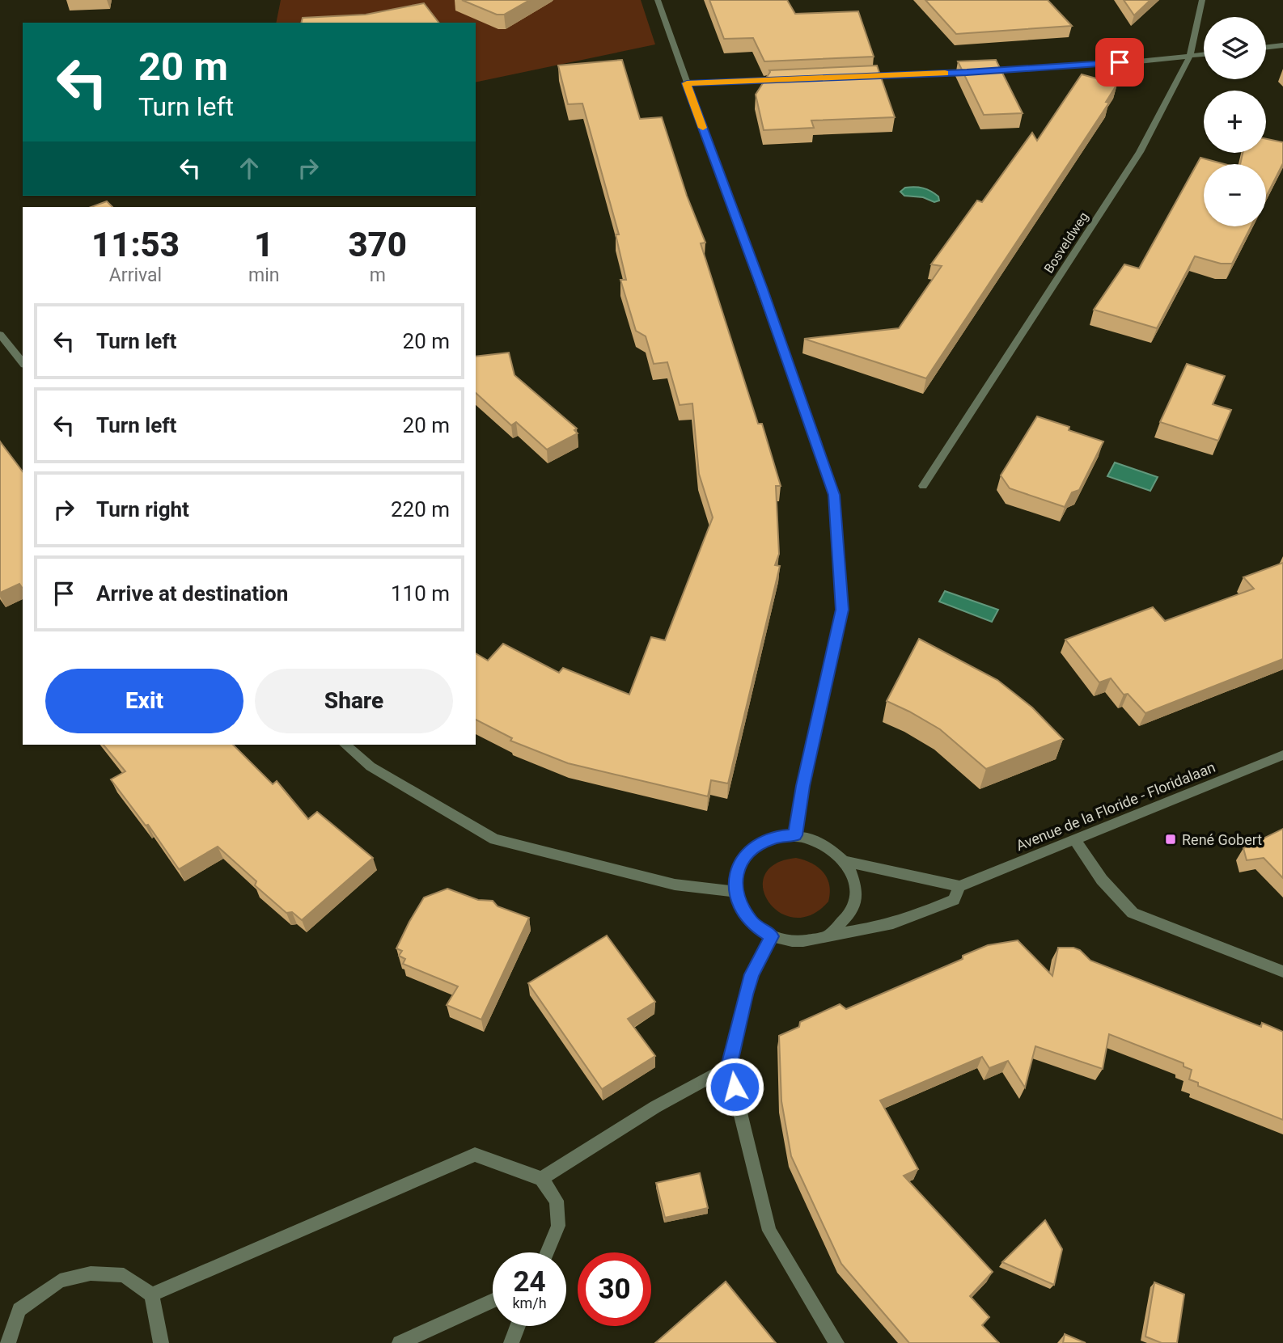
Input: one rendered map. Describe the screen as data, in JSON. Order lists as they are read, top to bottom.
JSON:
{
  "streets": {
    "street": ["Bosveldweg", "Avenue de la Floride - Floridalaan"]
  },
  "places": {
    "transit": ["René Gobert"]
  },
  "page": {
    "map_buttons": ["+", "−"],
    "turn": ["20 m", "Turn left"],
    "eta": [
      "11:53",
      "Arrival",
      "1",
      "min",
      "370",
      "m"
    ],
    "list": [
      {
        "name": "Turn left",
        "value": "20 m"
      },
      {
        "name": "Turn left",
        "value": "20 m"
      },
      {
        "name": "Turn right",
        "value": "220 m"
      },
      {
        "name": "Arrive at destination",
        "value": "110 m"
      }
    ],
    "buttons": ["Exit", "Share"],
    "speed": "24 km/h",
    "limit": "30"
  }
}
